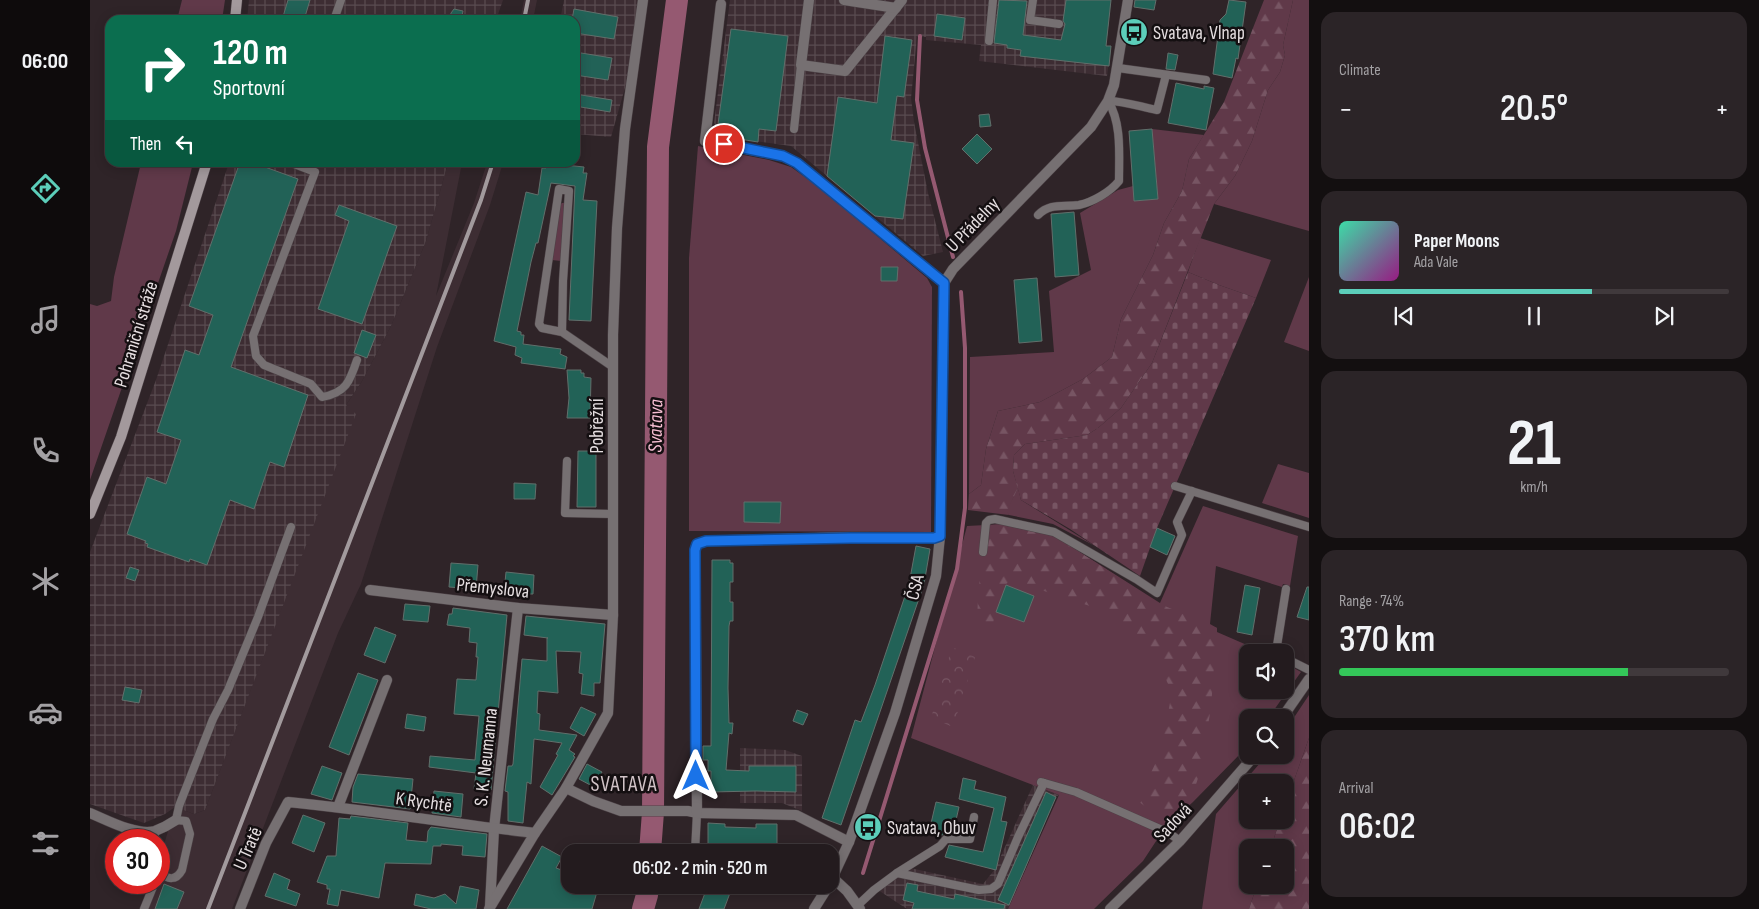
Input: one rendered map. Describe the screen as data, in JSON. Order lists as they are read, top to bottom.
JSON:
{
  "streets": {
    "street": [
      "U Přádelny",
      "Pohraniční stráže",
      "Pobřežní",
      "Přemyslova",
      "ČSA",
      "S. K. Neumanna",
      "K Rychtě",
      "Sadová",
      "U Tratě"
    ]
  },
  "crossings": [
    ["U Přádelny", "ČSA"],
    ["Pobřežní", "Přemyslova"],
    ["Pobřežní", "S. K. Neumanna"],
    ["Pobřežní", "K Rychtě"],
    ["Přemyslova", "S. K. Neumanna"],
    ["S. K. Neumanna", "K Rychtě"],
    ["K Rychtě", "U Tratě"]
  ],
  "districts": ["SVATAVA"],
  "water": ["Svatava"],
  "places": {
    "bus stop": ["Svatava, Vlnap", "Svatava, Obuv"]
  },
  "page": {
    "tabs": "06:00",
    "tile": [
      "Climate",
      ["21", "km/h"],
      ["Range · 74%", "370 km"],
      ["Arrival", "06:02"]
    ],
    "turn": ["120 m", "Sportovní"],
    "heat": ["−", "20.5°", "+"],
    "then": "Then",
    "song": ["Paper Moons", "Ada Vale"],
    "map_buttons": ["+", "−"],
    "limit": "30",
    "trip": "06:02 · 2 min · 520 m"
  }
}
